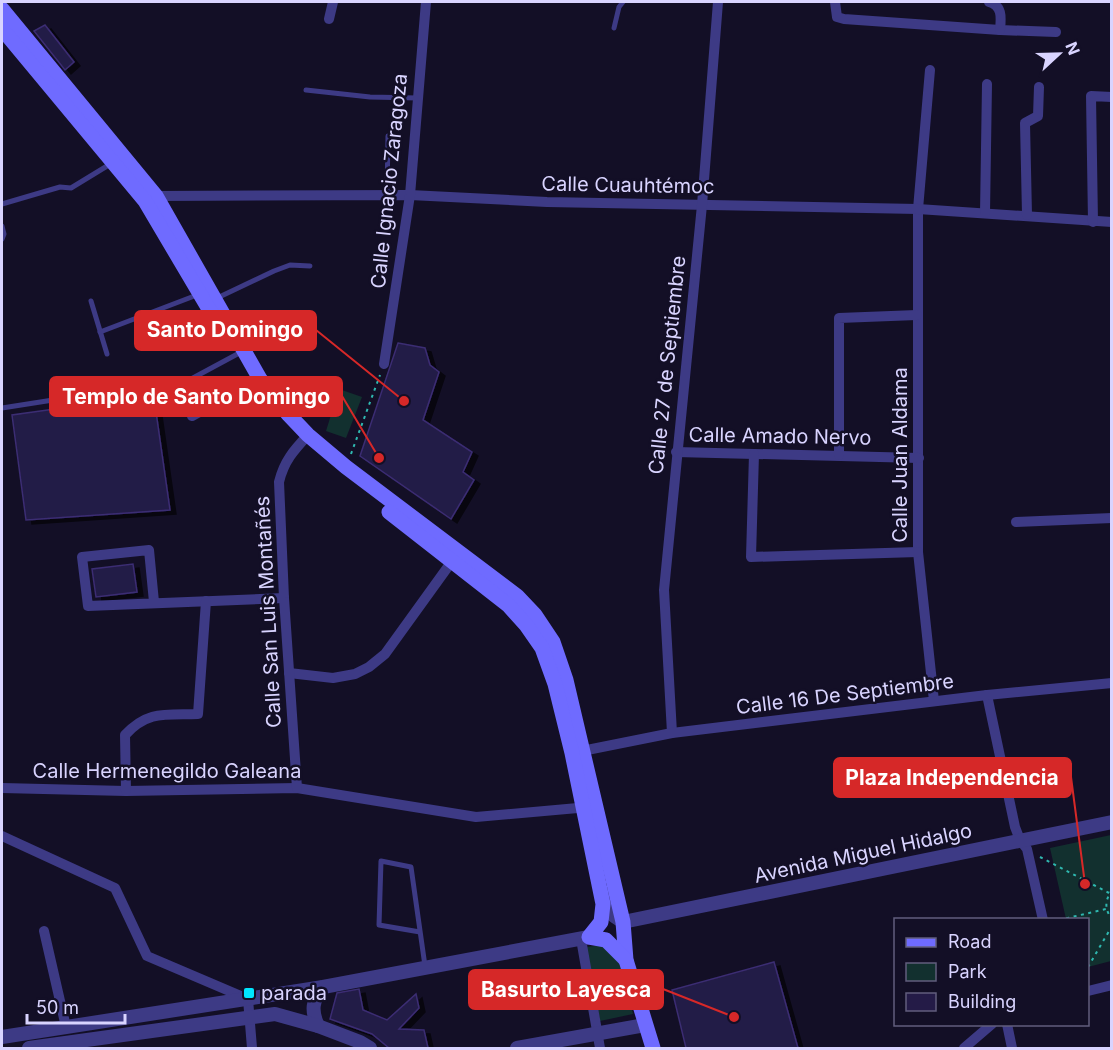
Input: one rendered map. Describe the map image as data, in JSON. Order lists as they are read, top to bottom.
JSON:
{
  "streets": {
    "street": [
      "Calle Ignacio Zaragoza",
      "Calle Cuauhtémoc",
      "Calle 27 de Septiembre",
      "Calle Amado Nervo",
      "Calle Juan Aldama",
      "Calle San Luis Montañés",
      "Calle 16 De Septiembre",
      "Calle Hermenegildo Galeana",
      "Avenida Miguel Hidalgo"
    ]
  },
  "crossings": [
    ["Calle Ignacio Zaragoza", "Calle Cuauhtémoc"],
    ["Calle Cuauhtémoc", "Calle 27 de Septiembre"],
    ["Calle Cuauhtémoc", "Calle Juan Aldama"],
    ["Calle 27 de Septiembre", "Calle Amado Nervo"],
    ["Calle 27 de Septiembre", "Calle 16 De Septiembre"],
    ["Calle Amado Nervo", "Calle Juan Aldama"],
    ["Calle Juan Aldama", "Calle 16 De Septiembre"],
    ["Calle San Luis Montañés", "Calle Hermenegildo Galeana"]
  ],
  "places": {
    "other": [
      "Santo Domingo",
      "Templo de Santo Domingo",
      "Plaza Independencia",
      "Basurto Layesca"
    ],
    "transit": ["parada"]
  },
  "legend": ["Road", "Park", "Building"],
  "scale_bar": "50 m",
  "north": "right"
}
